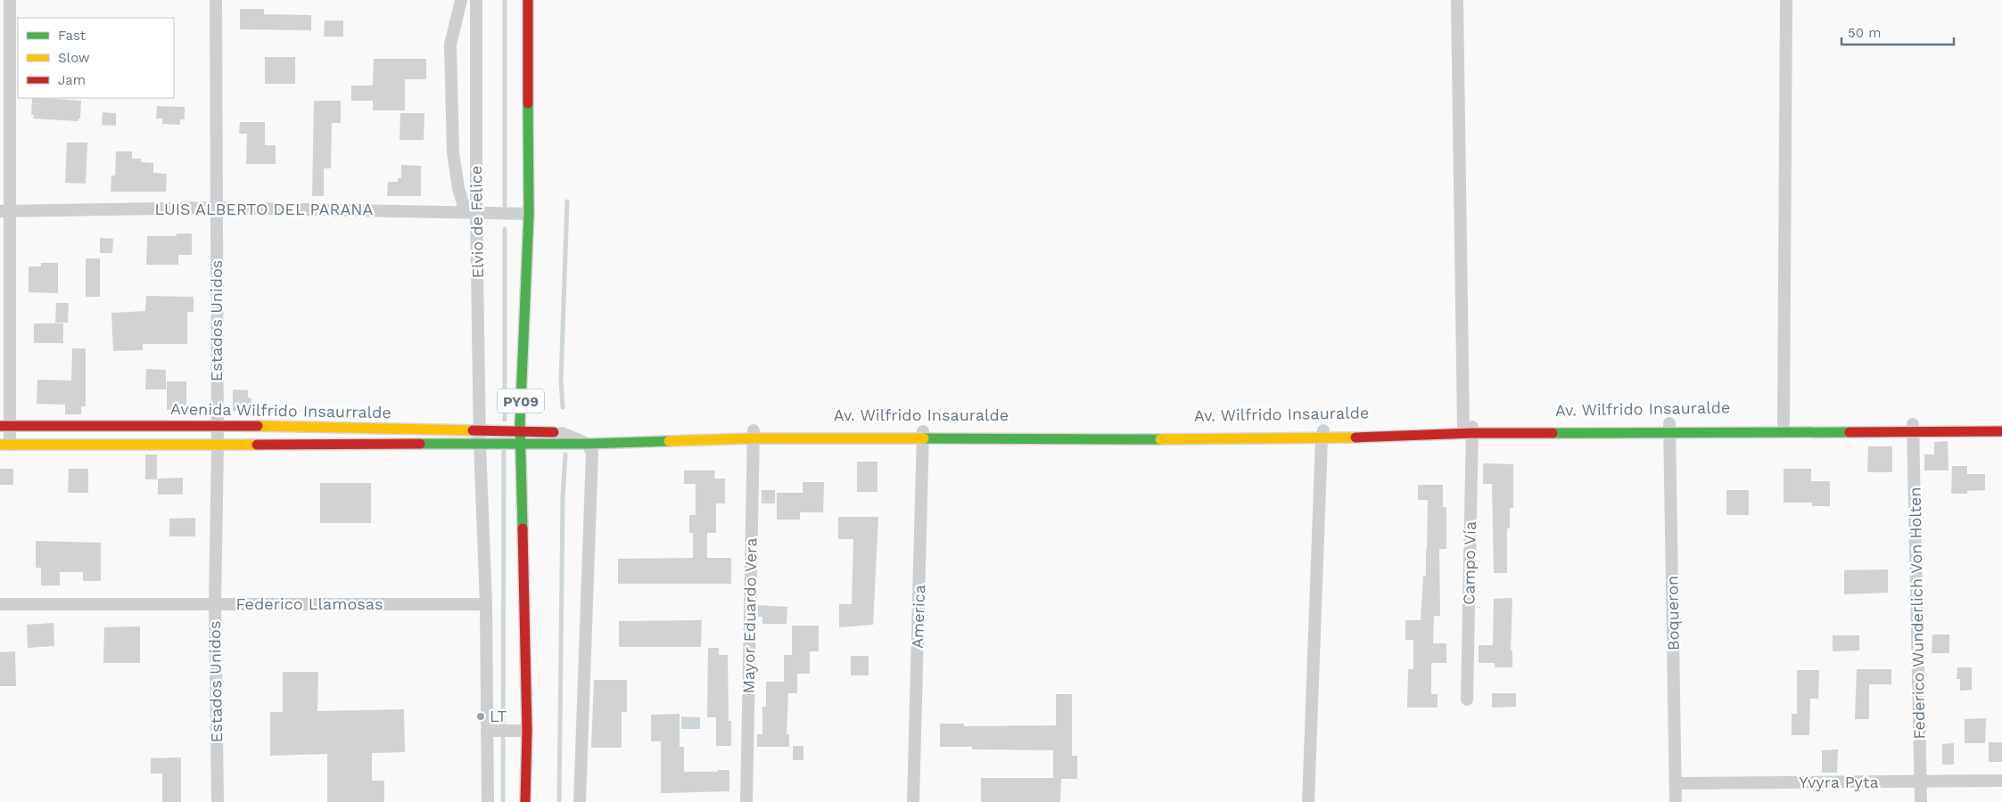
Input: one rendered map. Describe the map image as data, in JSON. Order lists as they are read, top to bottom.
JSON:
{
  "streets": {
    "main road": ["PY09", "Av. Wilfrido Insauralde", "Avenida Wilfrido Insaurralde"],
    "street": [
      "LUIS ALBERTO DEL PARANA",
      "Elvio de Felice",
      "Estados Unidos",
      "Campo Vía",
      "Federico Llamosas",
      "Boqueron",
      "Federico Wunderlich Von Holten",
      "Mayor Eduardo Vera",
      "America",
      "Yvyra Pyta"
    ]
  },
  "crossings": [
    ["LUIS ALBERTO DEL PARANA", "Elvio de Felice"],
    ["LUIS ALBERTO DEL PARANA", "Estados Unidos"],
    ["LUIS ALBERTO DEL PARANA", "PY09"],
    ["Elvio de Felice", "Avenida Wilfrido Insaurralde"],
    ["Elvio de Felice", "Federico Llamosas"],
    ["Estados Unidos", "Avenida Wilfrido Insaurralde"],
    ["Estados Unidos", "Federico Llamosas"],
    ["PY09", "Avenida Wilfrido Insaurralde"],
    ["Av. Wilfrido Insauralde", "Campo Vía"],
    ["Av. Wilfrido Insauralde", "Boqueron"],
    ["Av. Wilfrido Insauralde", "Federico Wunderlich Von Holten"],
    ["Av. Wilfrido Insauralde", "Mayor Eduardo Vera"],
    ["Av. Wilfrido Insauralde", "America"],
    ["Boqueron", "Yvyra Pyta"],
    ["Federico Wunderlich Von Holten", "Yvyra Pyta"]
  ],
  "places": ["LT"],
  "legend": ["Fast", "Slow", "Jam"],
  "scale_bar": "50 m"
}
